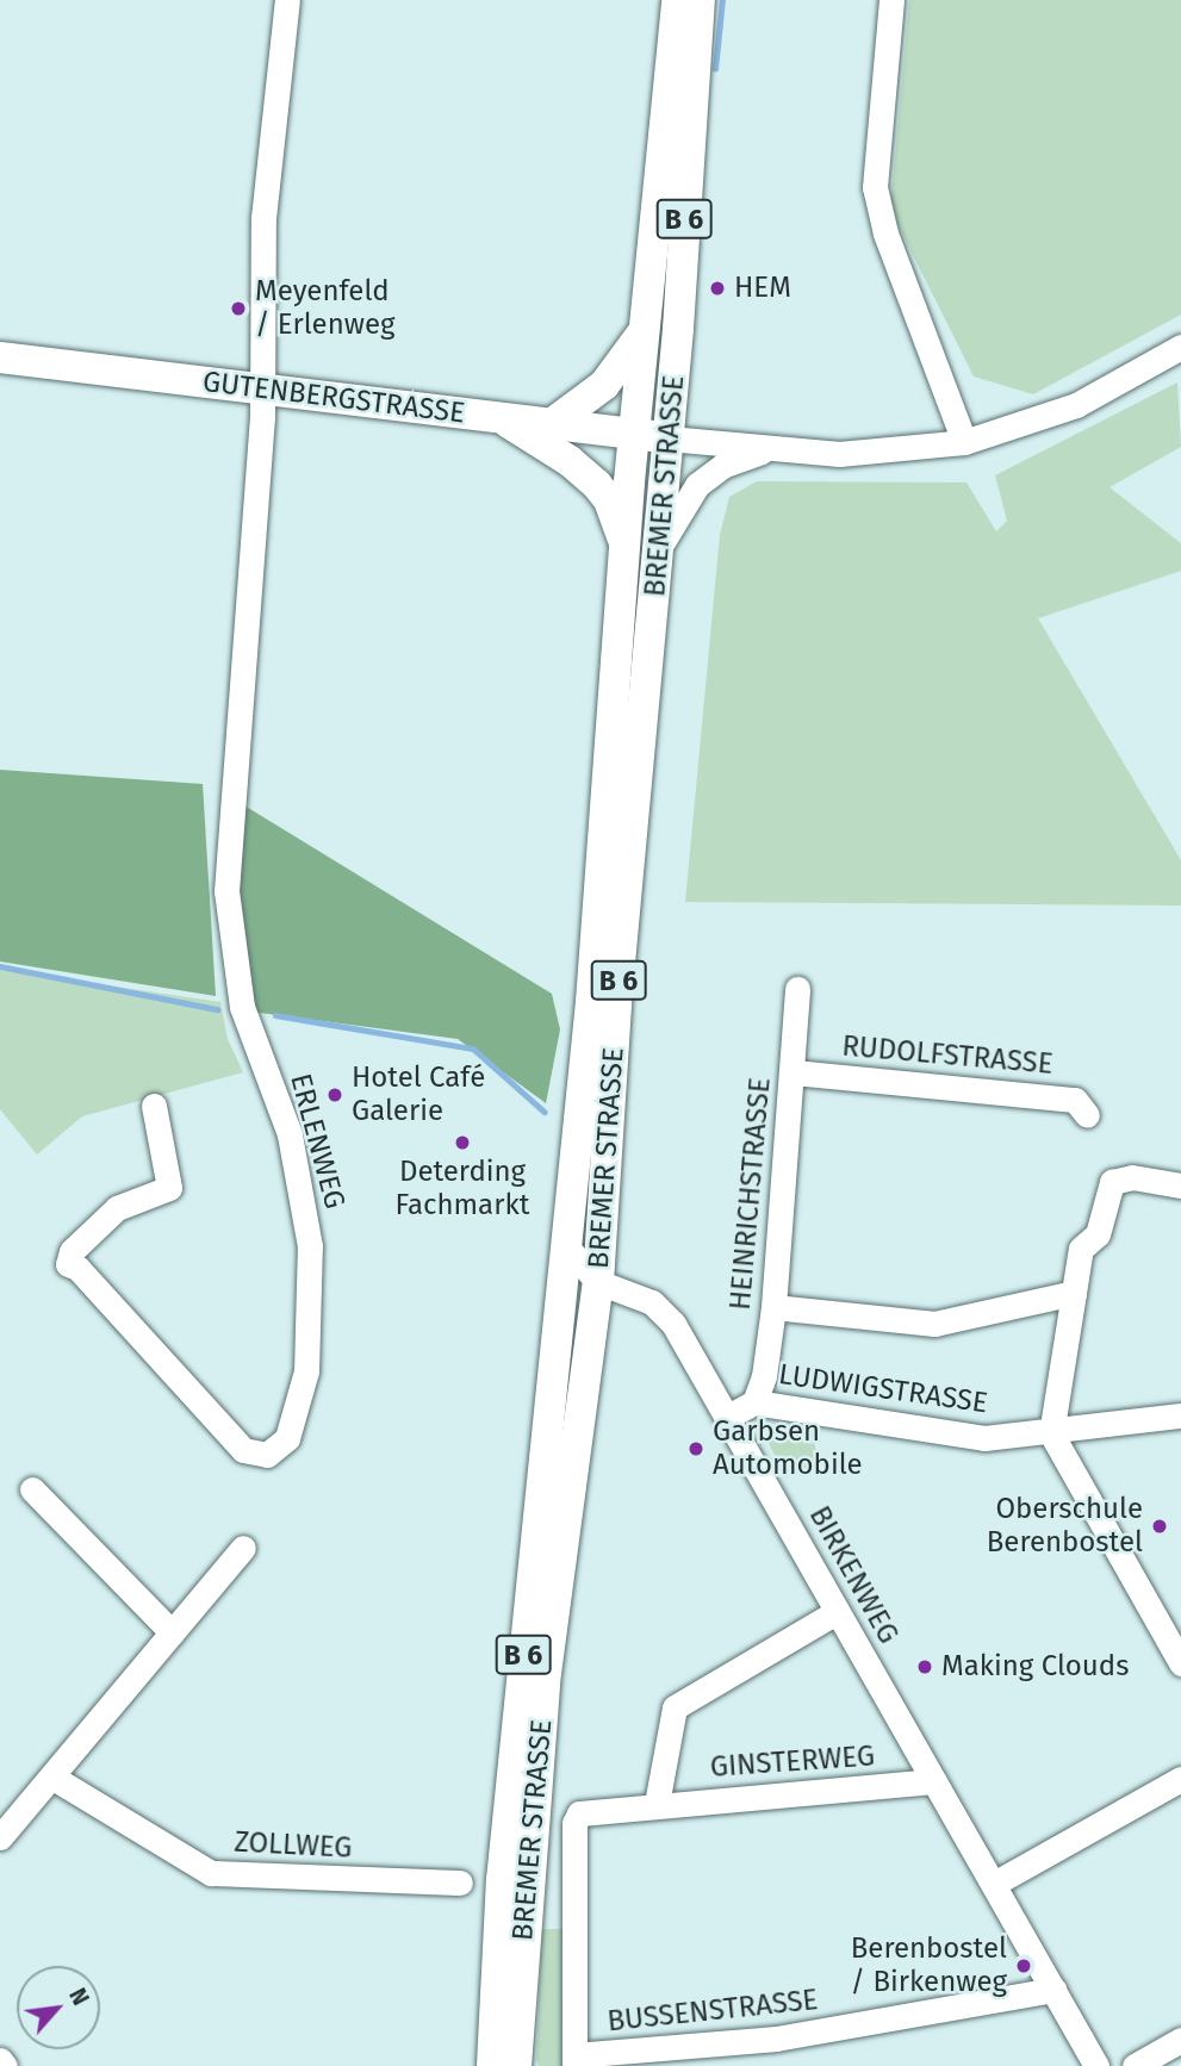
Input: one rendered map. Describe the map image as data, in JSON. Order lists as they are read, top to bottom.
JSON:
{
  "streets": {
    "main road": ["B 6", "GUTENBERGSTRASSE", "BREMER STRASSE"],
    "street": [
      "RUDOLFSTRASSE",
      "ERLENWEG",
      "HEINRICHSTRASSE",
      "LUDWIGSTRASSE",
      "BIRKENWEG",
      "GINSTERWEG",
      "ZOLLWEG",
      "BUSSENSTRASSE"
    ]
  },
  "crossings": [
    ["GUTENBERGSTRASSE", "BREMER STRASSE"],
    ["GUTENBERGSTRASSE", "ERLENWEG"],
    ["BREMER STRASSE", "BIRKENWEG"],
    ["RUDOLFSTRASSE", "HEINRICHSTRASSE"],
    ["HEINRICHSTRASSE", "LUDWIGSTRASSE"],
    ["LUDWIGSTRASSE", "BIRKENWEG"],
    ["BIRKENWEG", "GINSTERWEG"],
    ["BIRKENWEG", "BUSSENSTRASSE"],
    ["GINSTERWEG", "BUSSENSTRASSE"]
  ],
  "places": [
    "HEM",
    "Meyenfeld / Erlenweg",
    "Hotel Café Galerie",
    "Deterding Fachmarkt",
    "Garbsen Automobile",
    "Oberschule Berenbostel",
    "Making Clouds",
    "Berenbostel / Birkenweg"
  ],
  "north": "top right"
}
